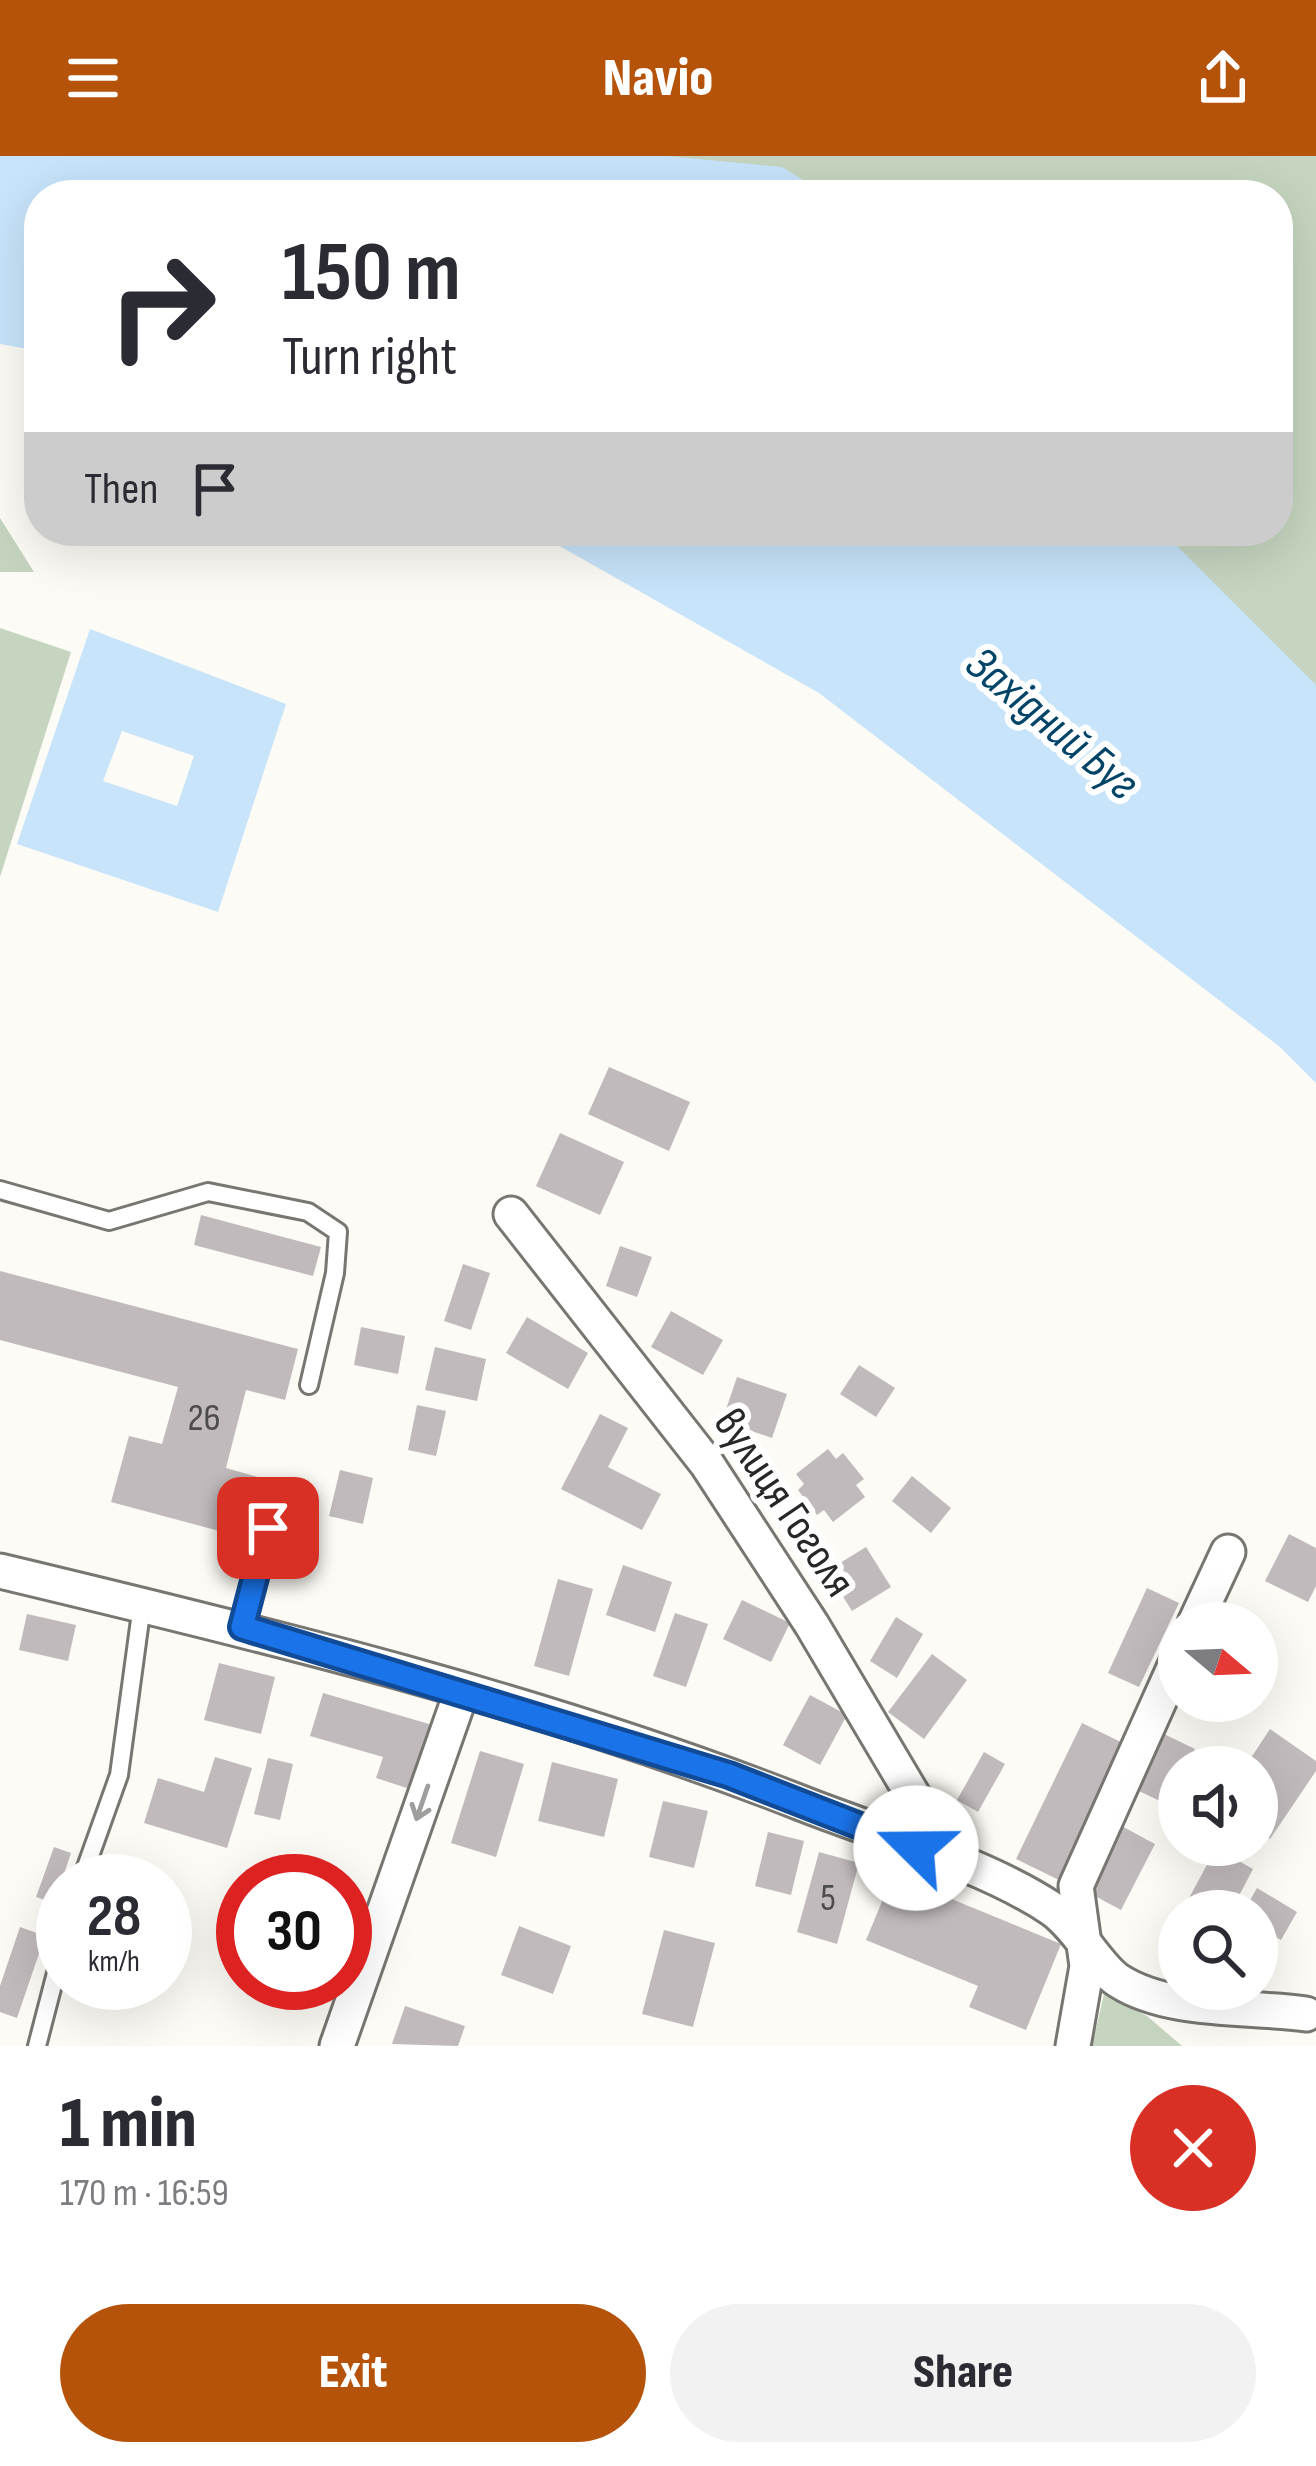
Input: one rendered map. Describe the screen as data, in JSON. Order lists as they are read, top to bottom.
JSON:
{
  "streets": {
    "street": ["вулиця Гоголя"]
  },
  "water": ["Західний Буг"],
  "house_numbers": ["26", "5"],
  "north": "right",
  "page": {
    "header": "Navio",
    "turn": ["150 m", "Turn right"],
    "then": "Then",
    "speed": "28 km/h",
    "limit": "30",
    "heading": ["1 min", "170 m · 16:59"],
    "buttons": ["Exit", "Share"]
  }
}
